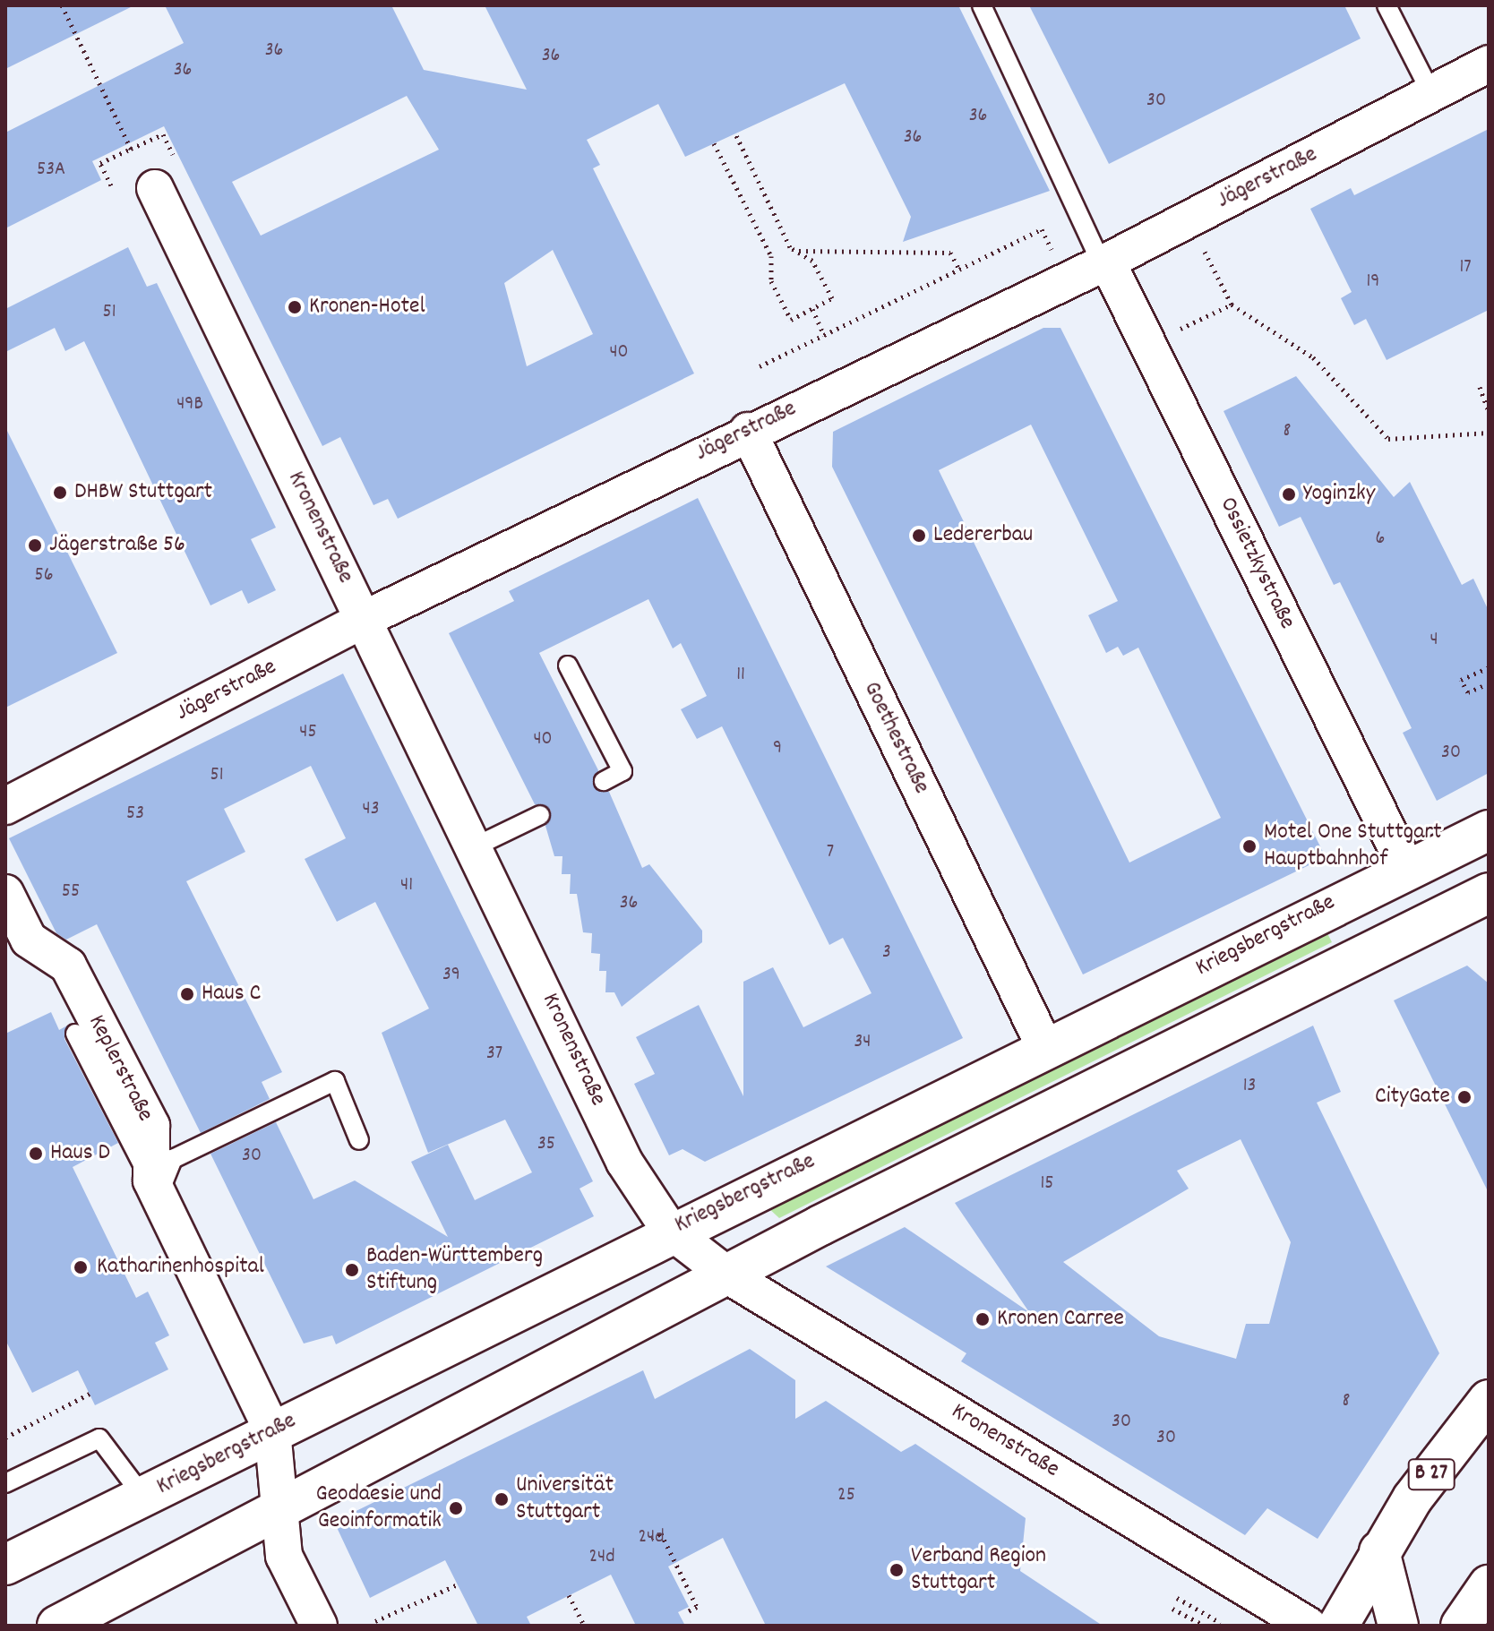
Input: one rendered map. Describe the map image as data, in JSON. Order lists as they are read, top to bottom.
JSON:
{
  "streets": {
    "main road": ["Kriegsbergstraße", "B 27"],
    "street": [
      "Jägerstraße",
      "Kronenstraße",
      "Ossietzkystraße",
      "Goethestraße",
      "Keplerstraße"
    ]
  },
  "crossings": [
    ["Jägerstraße", "Kronenstraße"],
    ["Jägerstraße", "Ossietzkystraße"],
    ["Jägerstraße", "Goethestraße"],
    ["Kronenstraße", "Kriegsbergstraße"],
    ["Ossietzkystraße", "Kriegsbergstraße"],
    ["Goethestraße", "Kriegsbergstraße"],
    ["Kriegsbergstraße", "Keplerstraße"]
  ],
  "places": [
    "Kronen-Hotel",
    "DHBW Stuttgart",
    "Yoginzky",
    "Ledererbau",
    "Jägerstraße 56",
    "Motel One Stuttgart Hauptbahnhof",
    "Haus C",
    "CityGate",
    "Haus D",
    "Katharinenhospital",
    "Baden-Württemberg Stiftung",
    "Kronen Carree",
    "Universität Stuttgart",
    "Geodaesie und Geoinformatik",
    "Verband Region Stuttgart"
  ],
  "house_numbers": [
    "36",
    "36",
    "36",
    "30",
    "36",
    "36",
    "53A",
    "17",
    "19",
    "51",
    "40",
    "49B",
    "8",
    "6",
    "56",
    "4",
    "11",
    "45",
    "40",
    "9",
    "30",
    "51",
    "43",
    "53",
    "7",
    "41",
    "55",
    "36",
    "3",
    "39",
    "34",
    "37",
    "13",
    "35",
    "30",
    "15",
    "8",
    "30",
    "30",
    "25",
    "24d",
    "24d"
  ]
}
